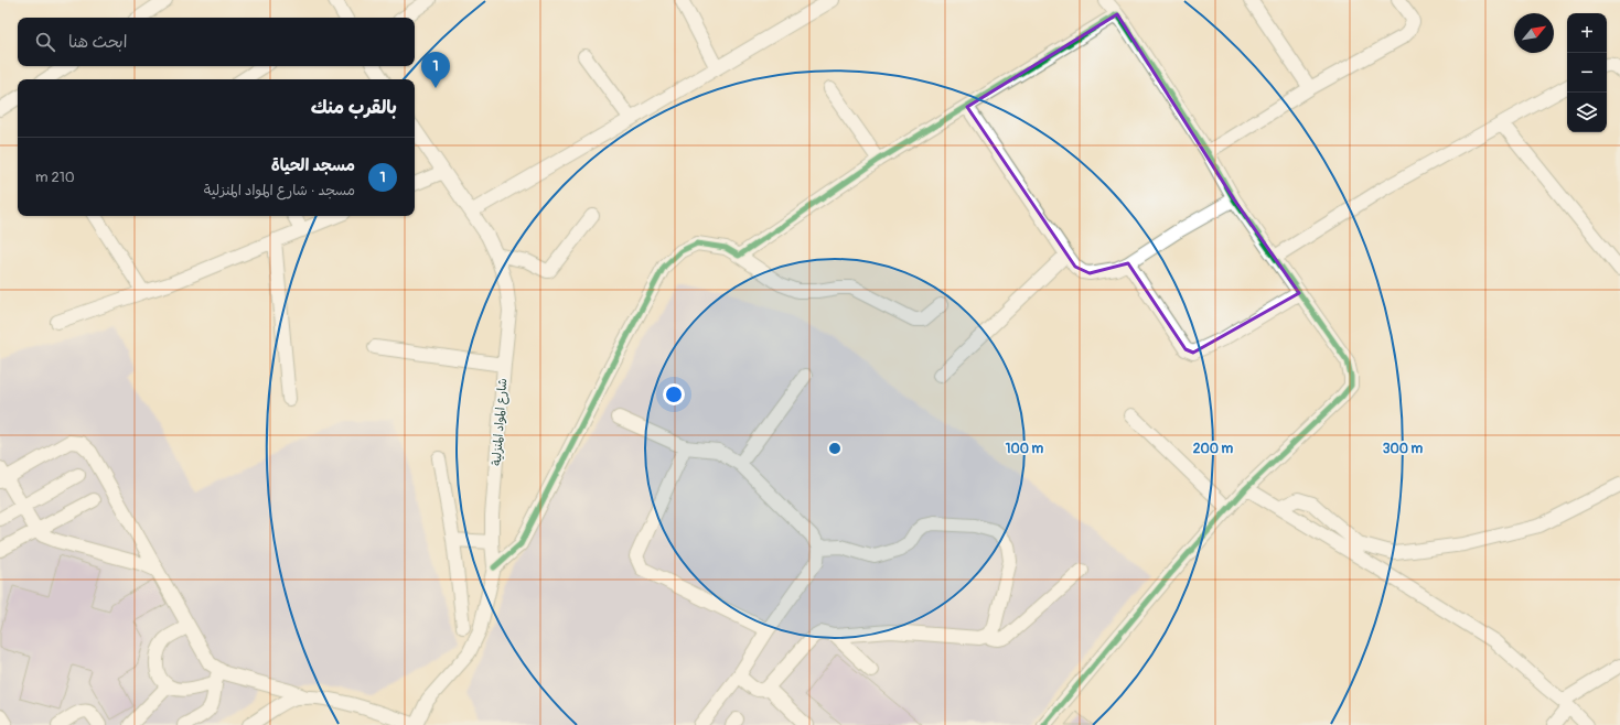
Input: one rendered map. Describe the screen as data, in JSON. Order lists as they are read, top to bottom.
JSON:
{
  "streets": {
    "street": ["شارع المواد المنزلية"]
  },
  "north": "top right",
  "page": {
    "map_buttons": ["+", "−"],
    "search": "ابحث هنا",
    "pins": "1",
    "heading": "بالقرب منك",
    "list": [
      {
        "mark": "1",
        "name": "مسجد الحياة",
        "note": "مسجد · شارع المواد المنزلية",
        "value": "210 m"
      }
    ]
  },
  "rings": ["100 m", "200 m", "300 m"]
}
